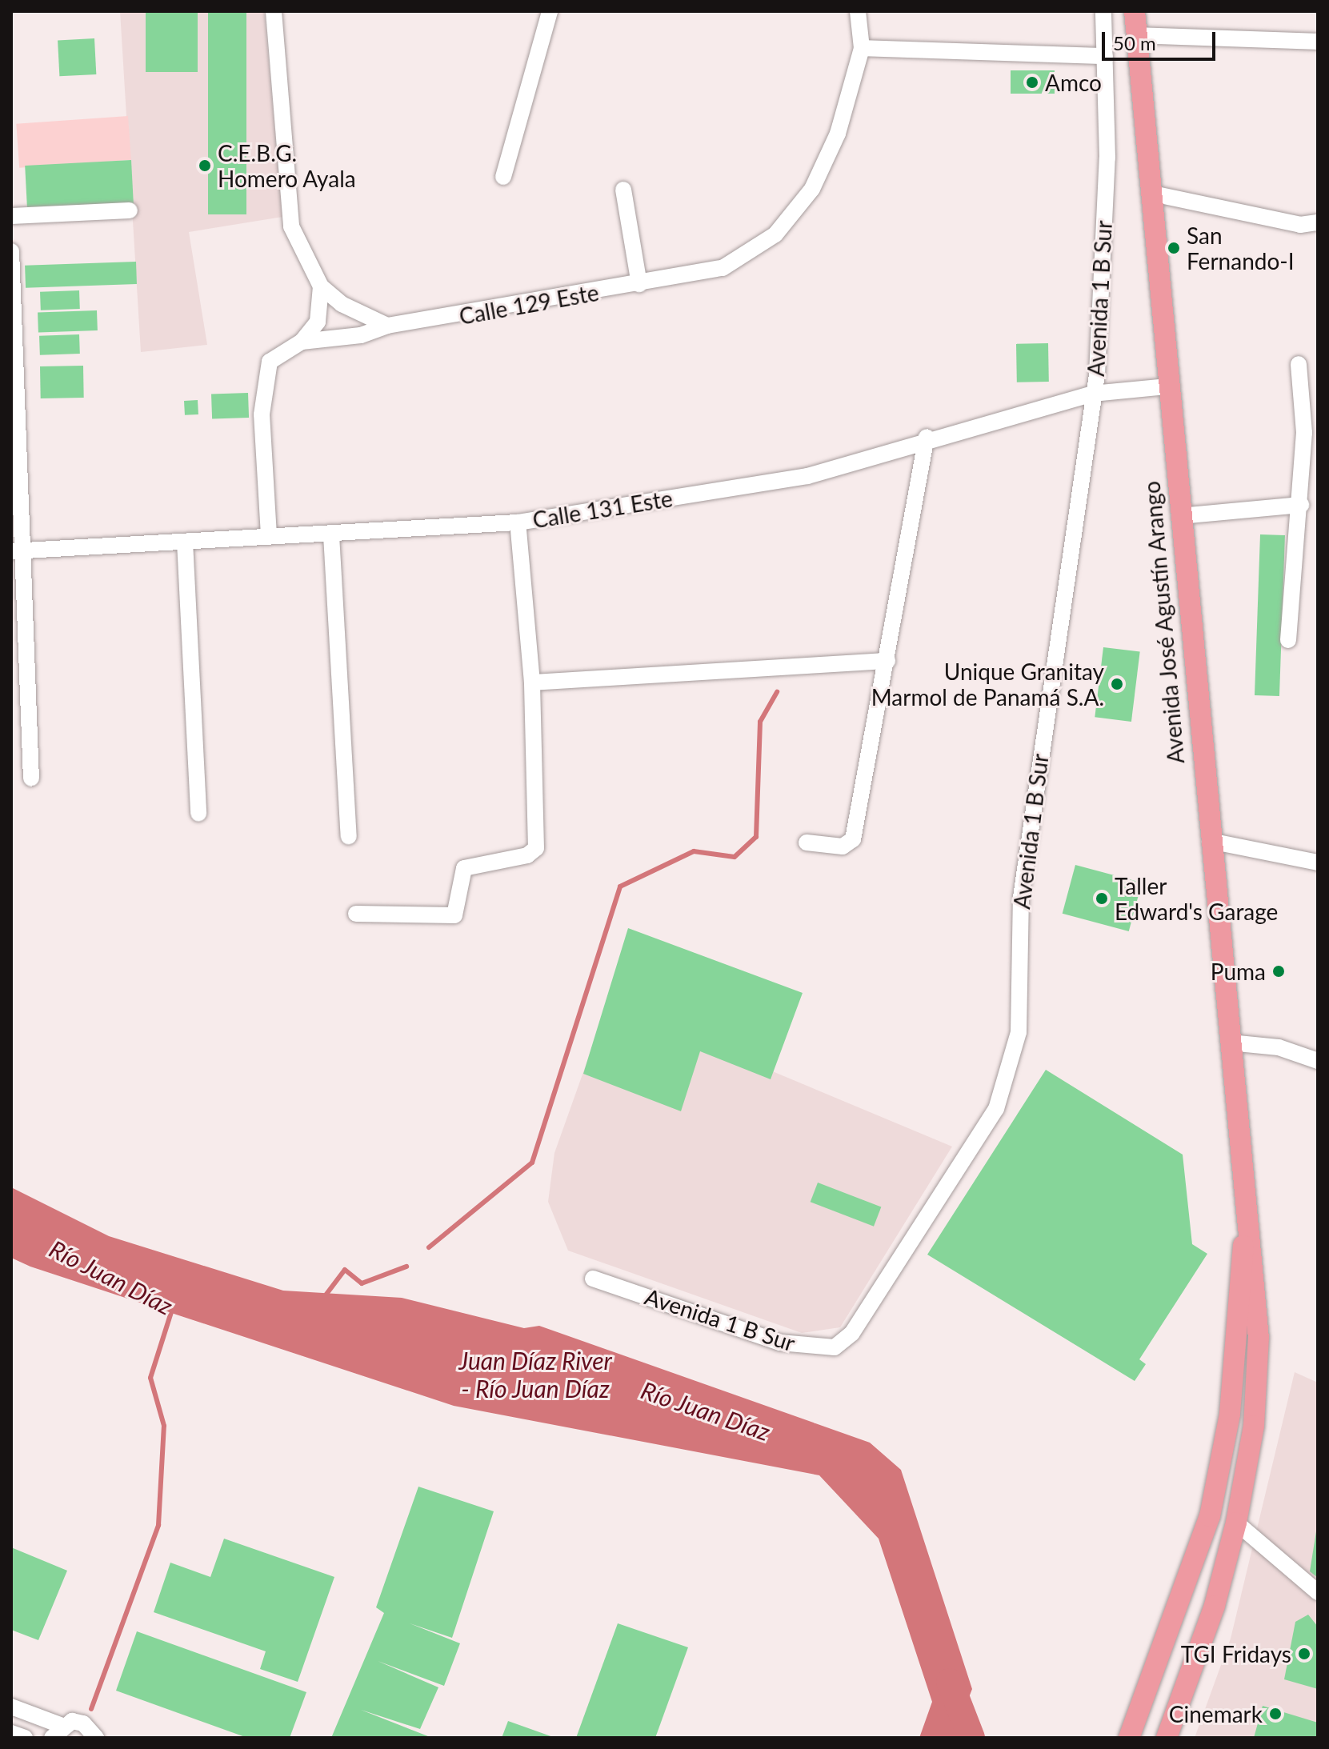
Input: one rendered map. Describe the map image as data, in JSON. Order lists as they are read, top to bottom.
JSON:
{
  "streets": {
    "main road": ["Avenida José Agustín Arango"],
    "street": ["Avenida 1 B Sur", "Calle 129 Este", "Calle 131 Este"]
  },
  "crossings": [
    ["Avenida 1 B Sur", "Calle 131 Este"],
    ["Calle 131 Este", "Avenida José Agustín Arango"]
  ],
  "water": ["Río Juan Díaz", "Juan Díaz River - Río Juan Díaz"],
  "places": [
    "Amco",
    "C.E.B.G. Homero Ayala",
    "San Fernando-I",
    "Unique Granitay Marmol de Panamá S.A.",
    "Taller Edward's Garage",
    "Puma",
    "TGI Fridays",
    "Cinemark"
  ],
  "scale_bar": "50 m"
}
